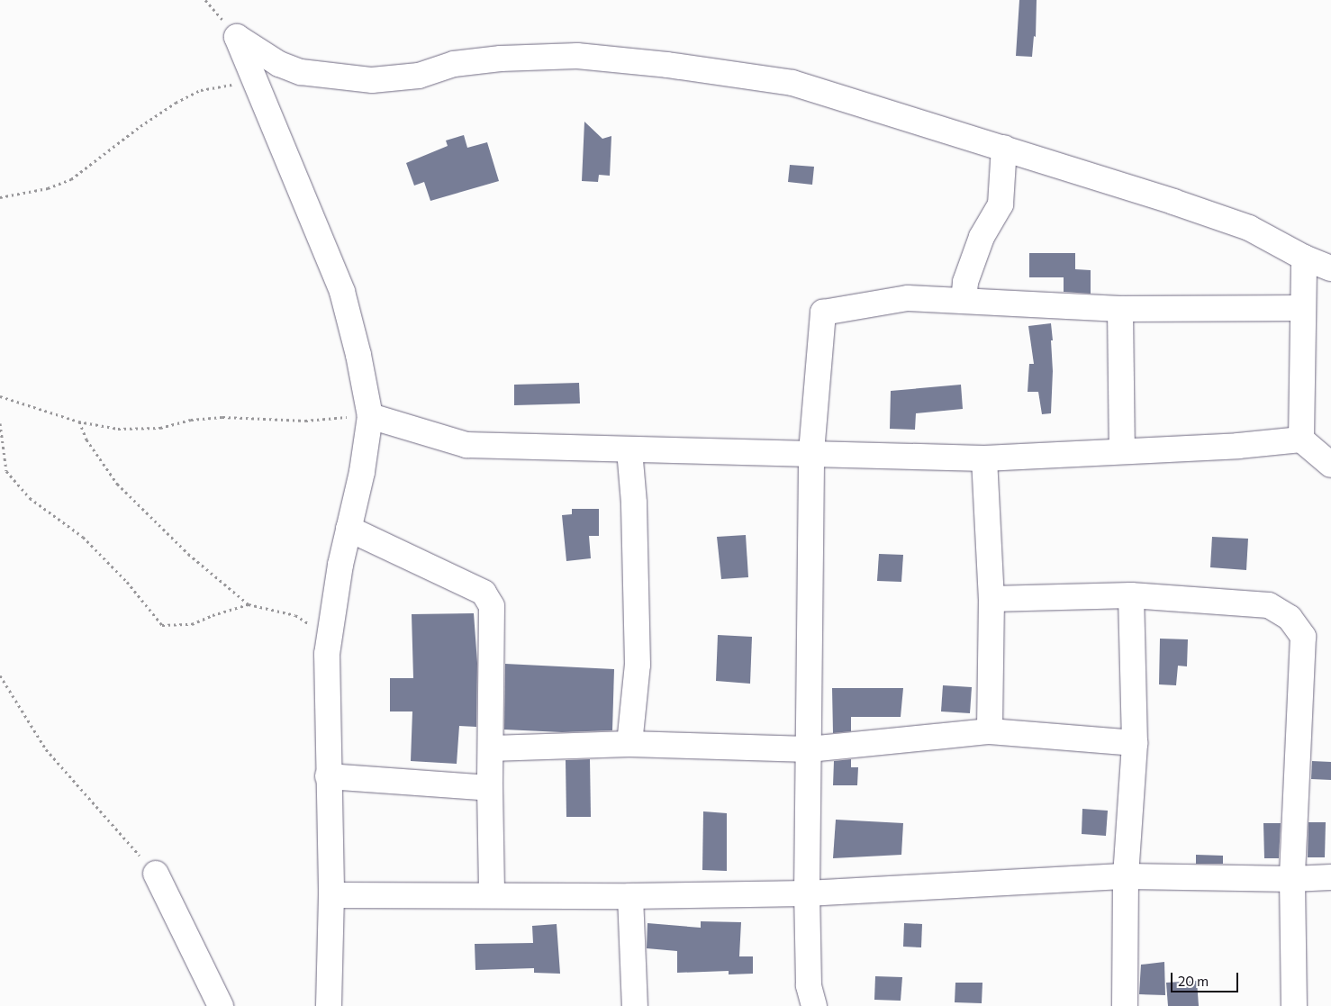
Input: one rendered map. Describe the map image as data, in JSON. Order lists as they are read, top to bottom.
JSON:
{
  "scale_bar": "20 m"
}
